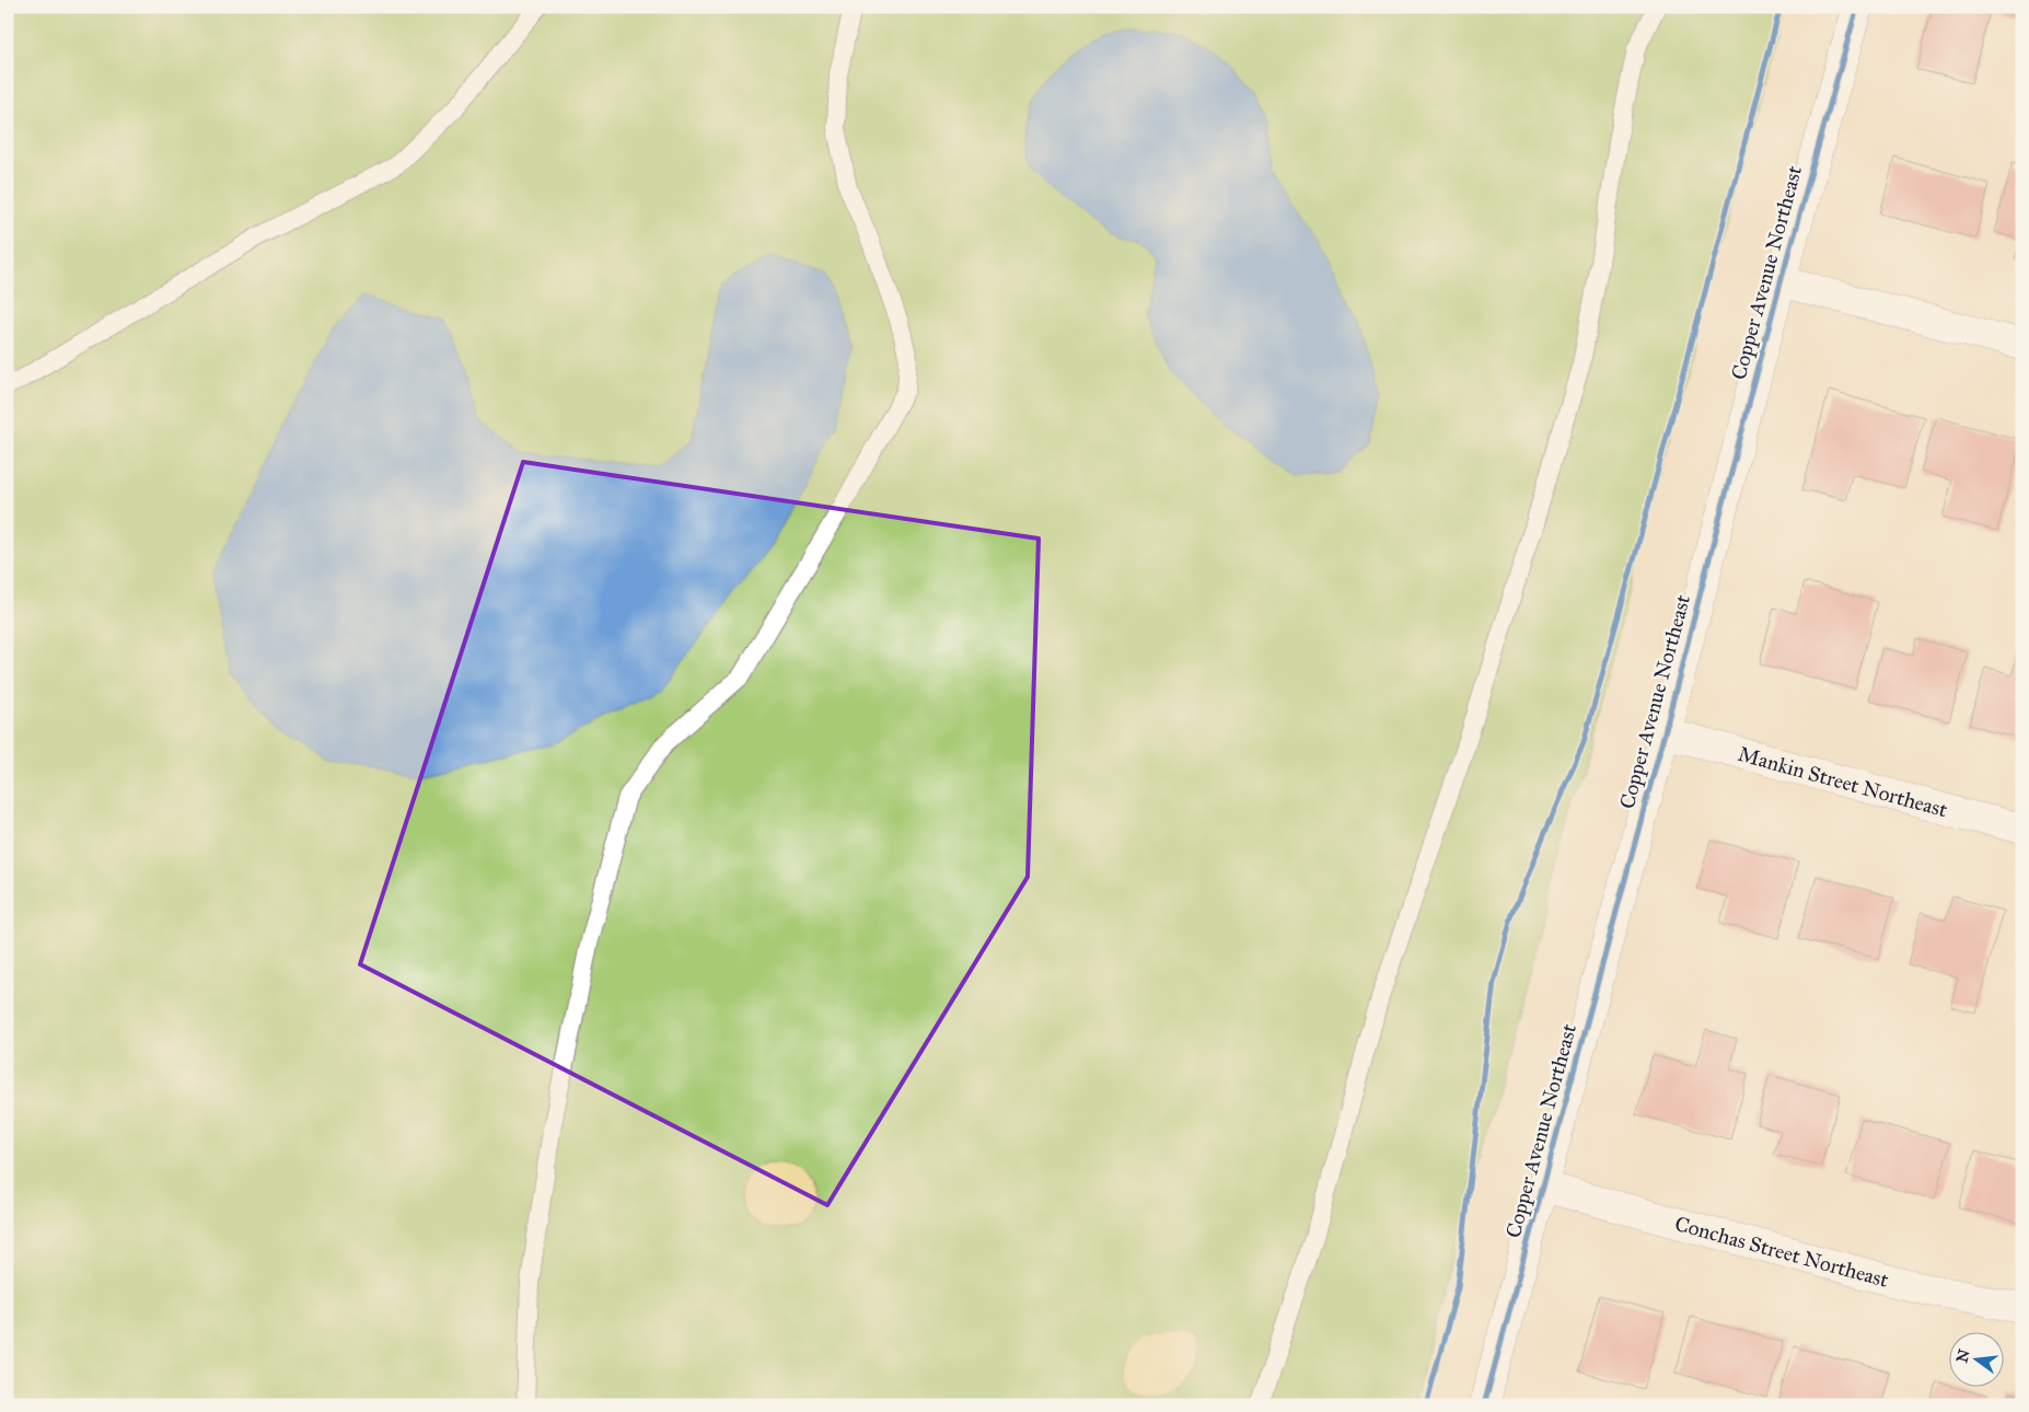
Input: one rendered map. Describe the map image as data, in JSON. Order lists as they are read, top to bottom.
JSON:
{
  "streets": {
    "street": ["Copper Avenue Northeast", "Mankin Street Northeast", "Conchas Street Northeast"]
  },
  "crossings": [
    ["Copper Avenue Northeast", "Mankin Street Northeast"],
    ["Copper Avenue Northeast", "Conchas Street Northeast"]
  ],
  "north": "left"
}
